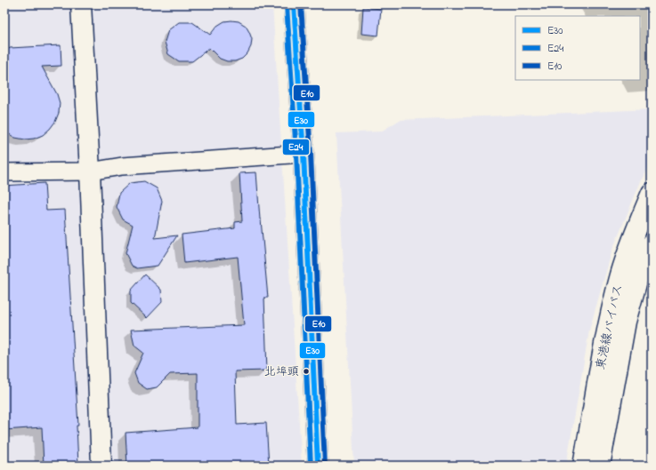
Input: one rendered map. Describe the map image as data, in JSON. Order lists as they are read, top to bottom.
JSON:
{
  "streets": {
    "main road": ["東港線バイパス"]
  },
  "places": ["北埠頭"],
  "lines": ["transit line E30", "transit line E10", "transit line E24"],
  "legend": ["E30", "E24", "E10"]
}
